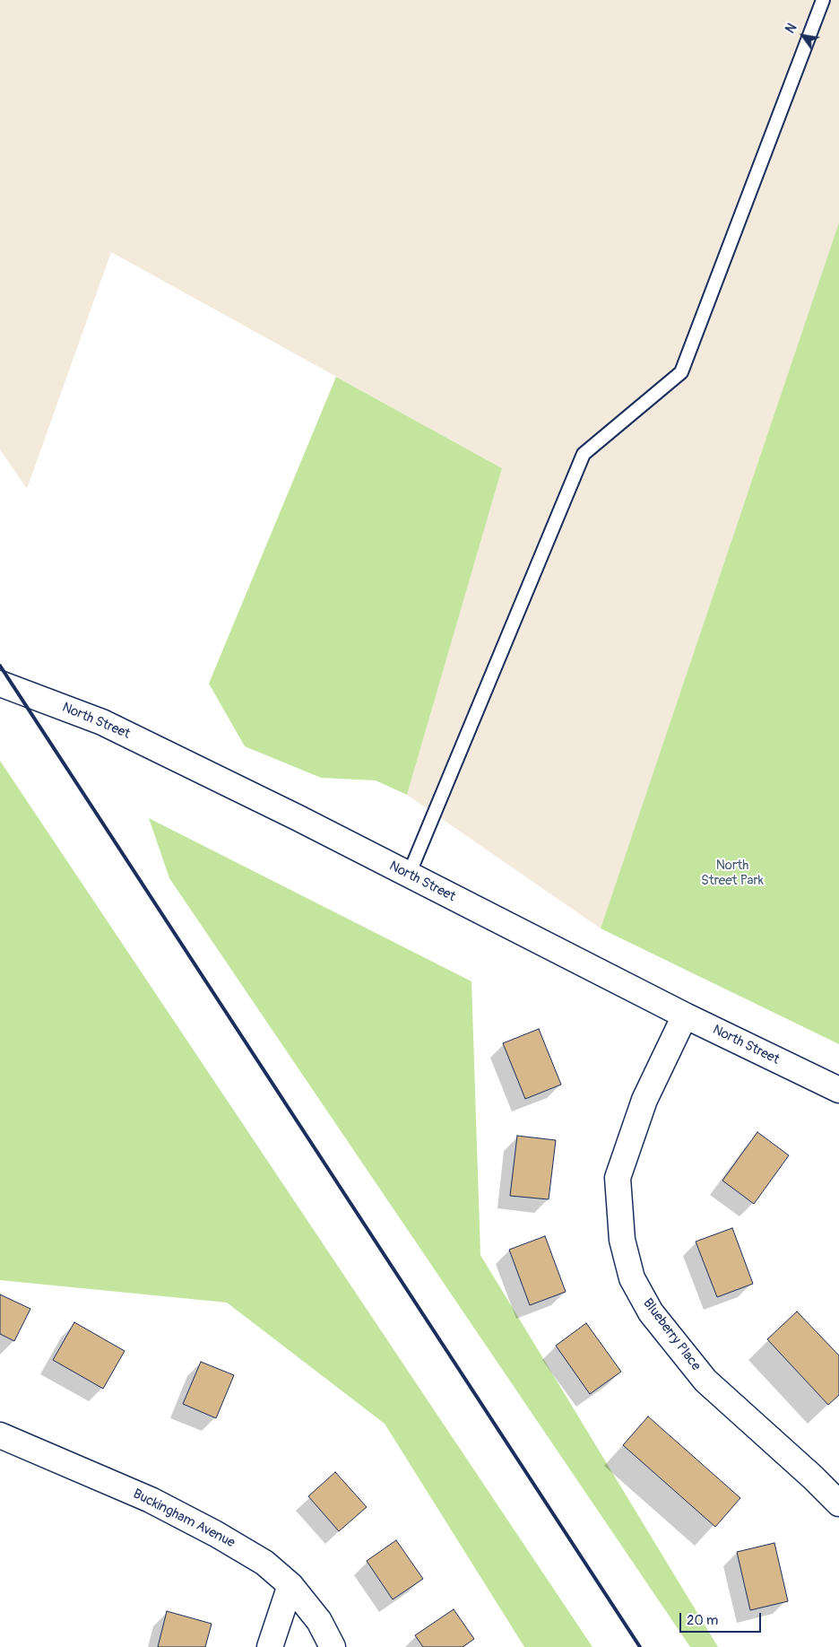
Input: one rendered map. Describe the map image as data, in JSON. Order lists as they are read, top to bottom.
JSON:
{
  "streets": {
    "street": ["North Street", "Blueberry Place", "Buckingham Avenue"]
  },
  "crossings": [
    ["North Street", "Blueberry Place"]
  ],
  "parks": ["North Street Park"],
  "scale_bar": "20 m",
  "north": "top left"
}
